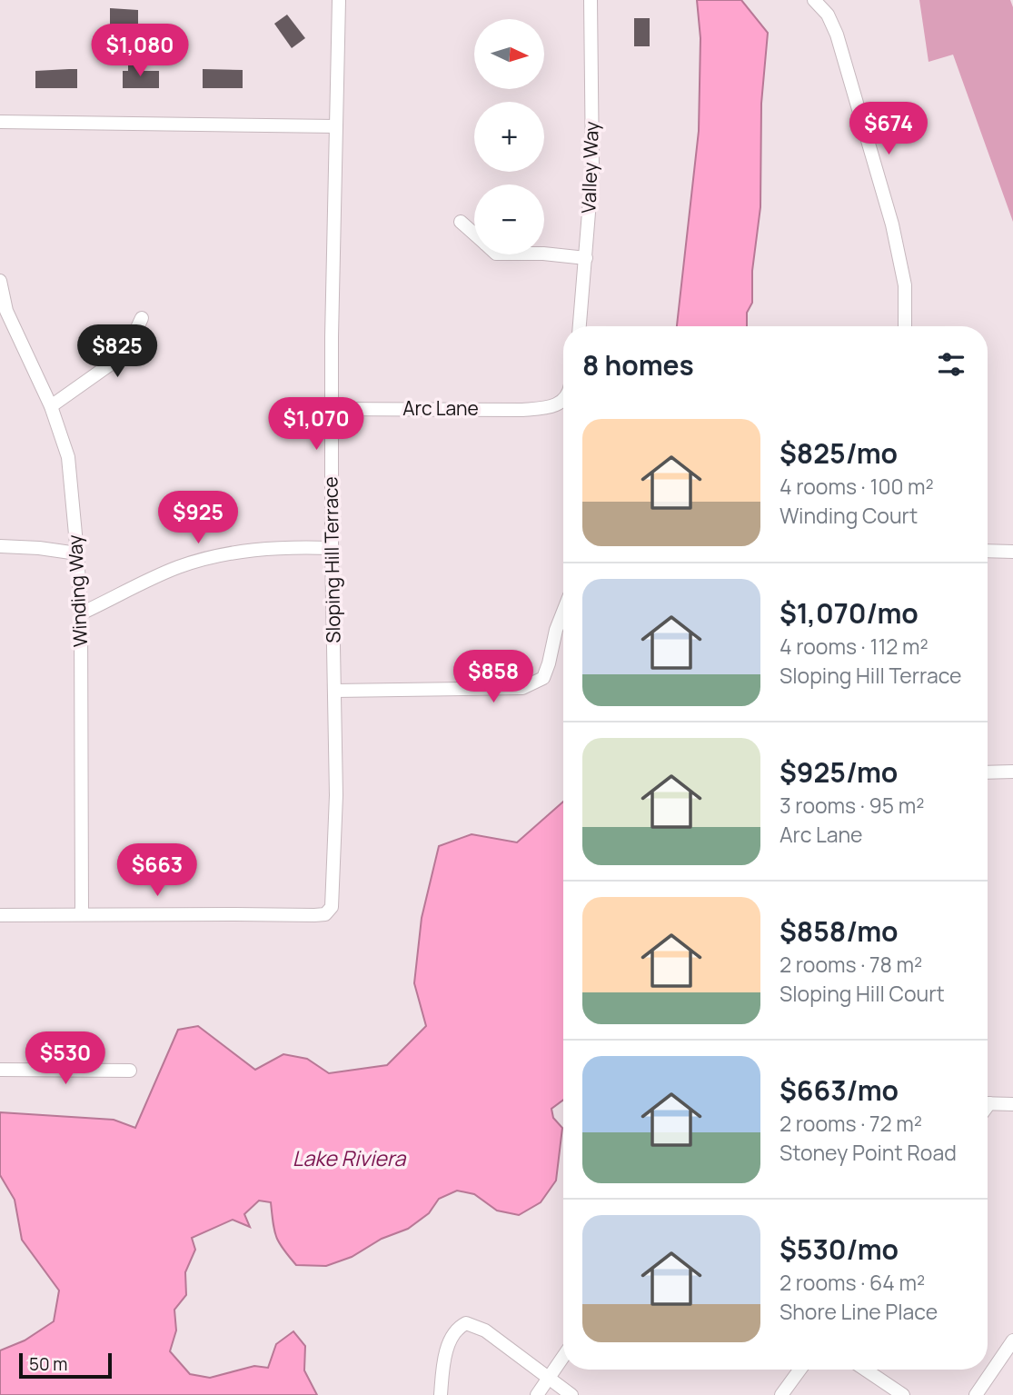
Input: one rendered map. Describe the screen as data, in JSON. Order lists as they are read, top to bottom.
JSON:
{
  "streets": {
    "street": [
      "Valley Way",
      "Arc Lane",
      "Sloping Hill Terrace",
      "Winding Way"
    ]
  },
  "crossings": [
    ["Arc Lane", "Sloping Hill Terrace"],
    ["Sloping Hill Terrace", "Winding Way"]
  ],
  "water": ["Lake Riviera"],
  "scale_bar": "50 m",
  "north": "right",
  "page": {
    "map_buttons": ["+", "−"],
    "price": [
      "$1,080",
      "$674",
      "$825",
      "$1,070",
      "$925",
      "$858",
      "$663",
      "$530"
    ],
    "heading": "8 homes",
    "list": [
      {
        "name": "$825/mo",
        "note": "4 rooms · 100 m² · Winding Court"
      },
      {
        "name": "$1,070/mo",
        "note": "4 rooms · 112 m² · Sloping Hill Terrace"
      },
      {
        "name": "$925/mo",
        "note": "3 rooms · 95 m² · Arc Lane"
      },
      {
        "name": "$858/mo",
        "note": "2 rooms · 78 m² · Sloping Hill Court"
      },
      {
        "name": "$663/mo",
        "note": "2 rooms · 72 m² · Stoney Point Road"
      },
      {
        "name": "$530/mo",
        "note": "2 rooms · 64 m² · Shore Line Place"
      }
    ],
    "scale": "50 m"
  }
}
